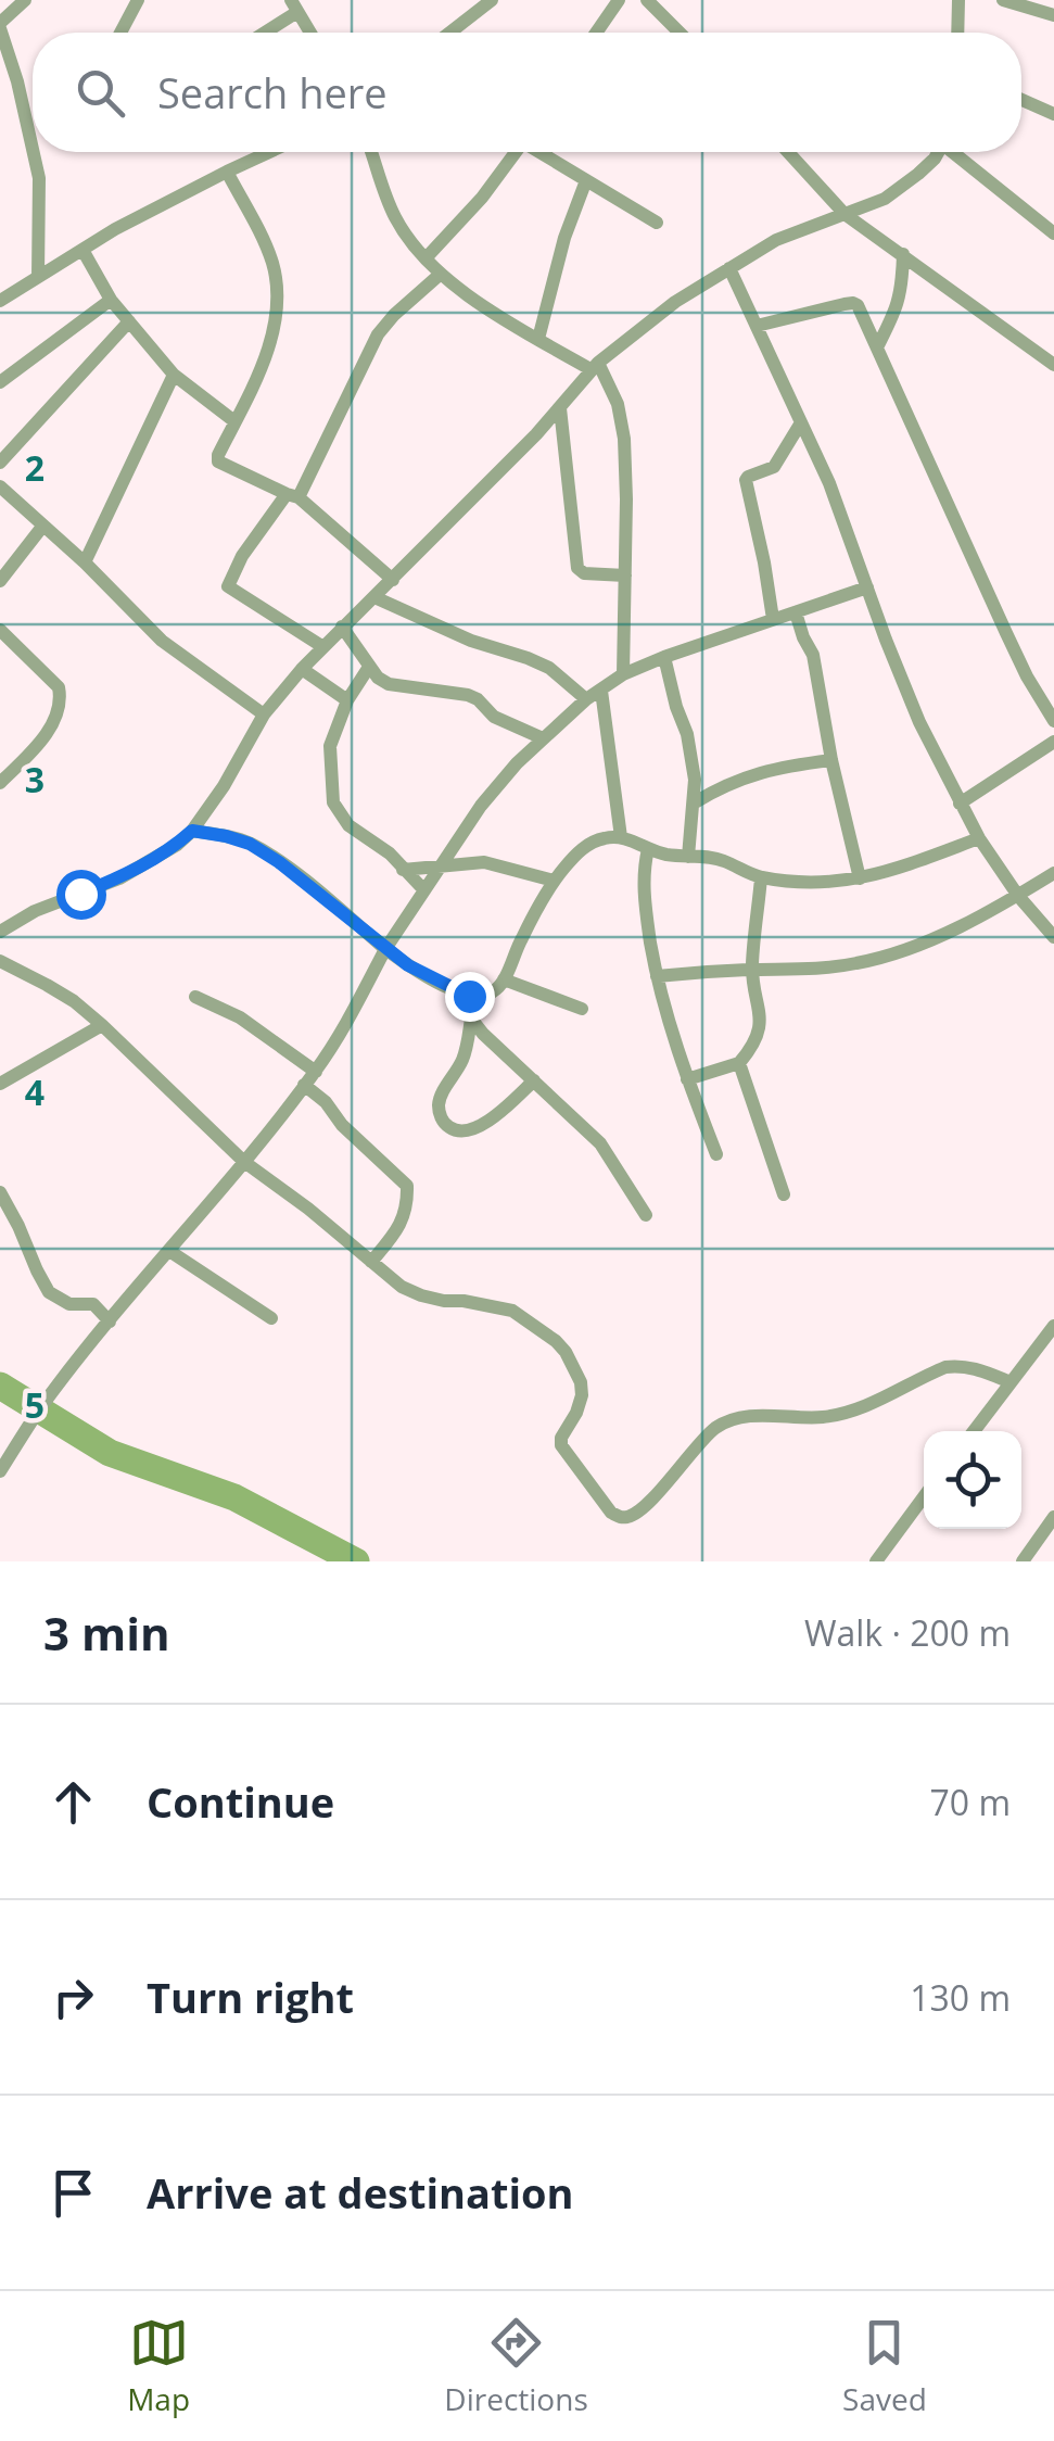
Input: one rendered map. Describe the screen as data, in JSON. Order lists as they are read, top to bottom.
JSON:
{
  "page": {
    "search": "Search here",
    "heading": ["3 min", "Walk · 200 m"],
    "list": [
      ["Continue", "70 m"],
      ["Turn right", "130 m"],
      "Arrive at destination"
    ],
    "nav": ["Map", "Directions", "Saved"]
  },
  "grid": {
    "rows": [
      "2",
      "3",
      "4",
      "5"
    ]
  }
}
